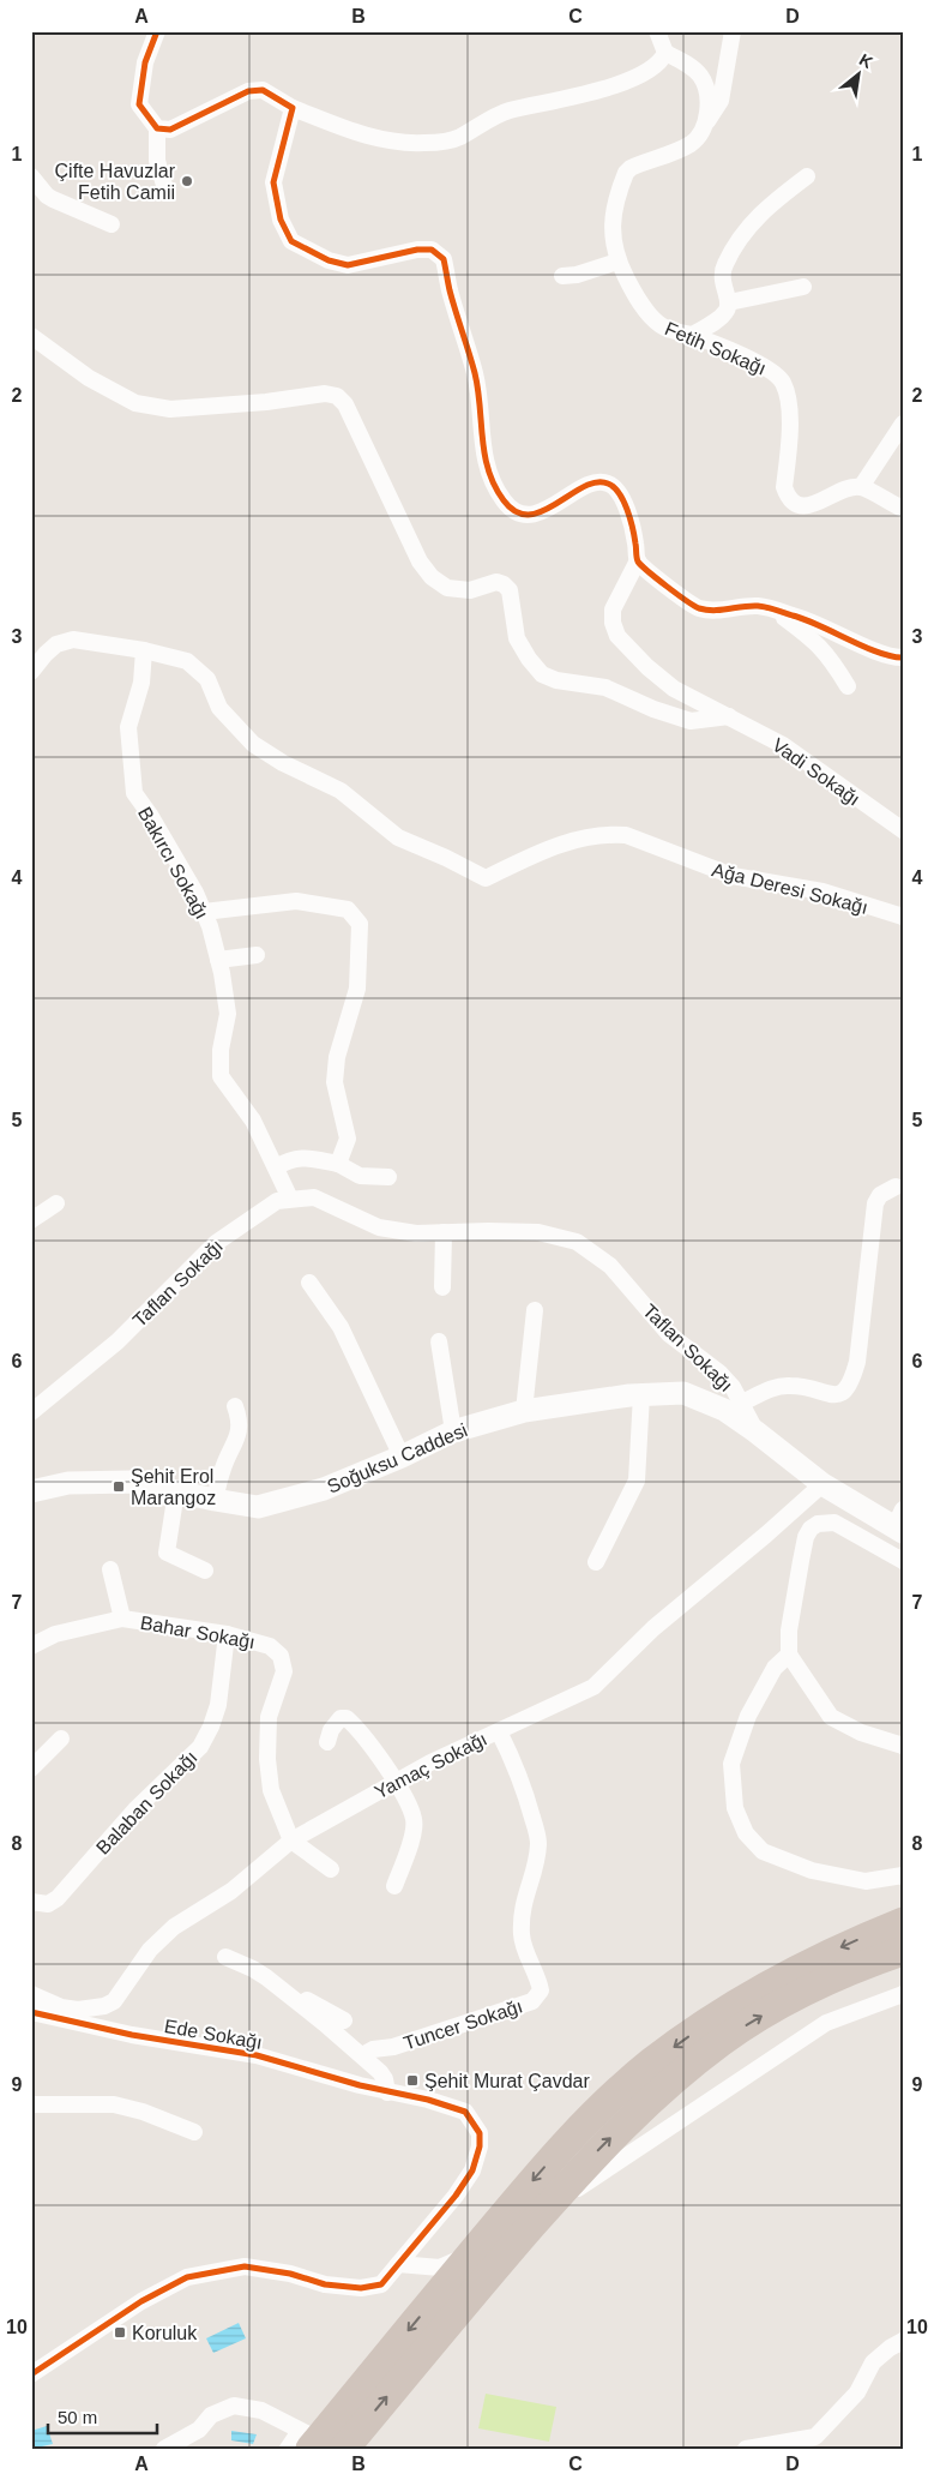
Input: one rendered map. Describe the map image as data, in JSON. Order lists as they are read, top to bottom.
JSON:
{
  "streets": {
    "main road": ["Soğuksu Caddesi"],
    "street": [
      "Fetih Sokağı",
      "Vadi Sokağı",
      "Bakırcı Sokağı",
      "Ağa Deresi Sokağı",
      "Taflan Sokağı",
      "Bahar Sokağı",
      "Yamaç Sokağı",
      "Balaban Sokağı",
      "Tuncer Sokağı",
      "Ede Sokağı"
    ]
  },
  "crossings": [
    ["Bakırcı Sokağı", "Ağa Deresi Sokağı"],
    ["Bakırcı Sokağı", "Taflan Sokağı"],
    ["Taflan Sokağı", "Soğuksu Caddesi"],
    ["Soğuksu Caddesi", "Yamaç Sokağı"],
    ["Bahar Sokağı", "Yamaç Sokağı"],
    ["Bahar Sokağı", "Balaban Sokağı"],
    ["Yamaç Sokağı", "Tuncer Sokağı"]
  ],
  "places": {
    "other": ["Çifte Havuzlar Fetih Camii"],
    "transit": ["Şehit Erol Marangoz", "Şehit Murat Çavdar", "Koruluk"]
  },
  "scale_bar": "50 m",
  "north": "top right",
  "grid": {
    "columns": [
      "A",
      "B",
      "C",
      "D"
    ],
    "rows": [
      "1",
      "2",
      "3",
      "4",
      "5",
      "6",
      "7",
      "8",
      "9",
      "10"
    ]
  }
}
